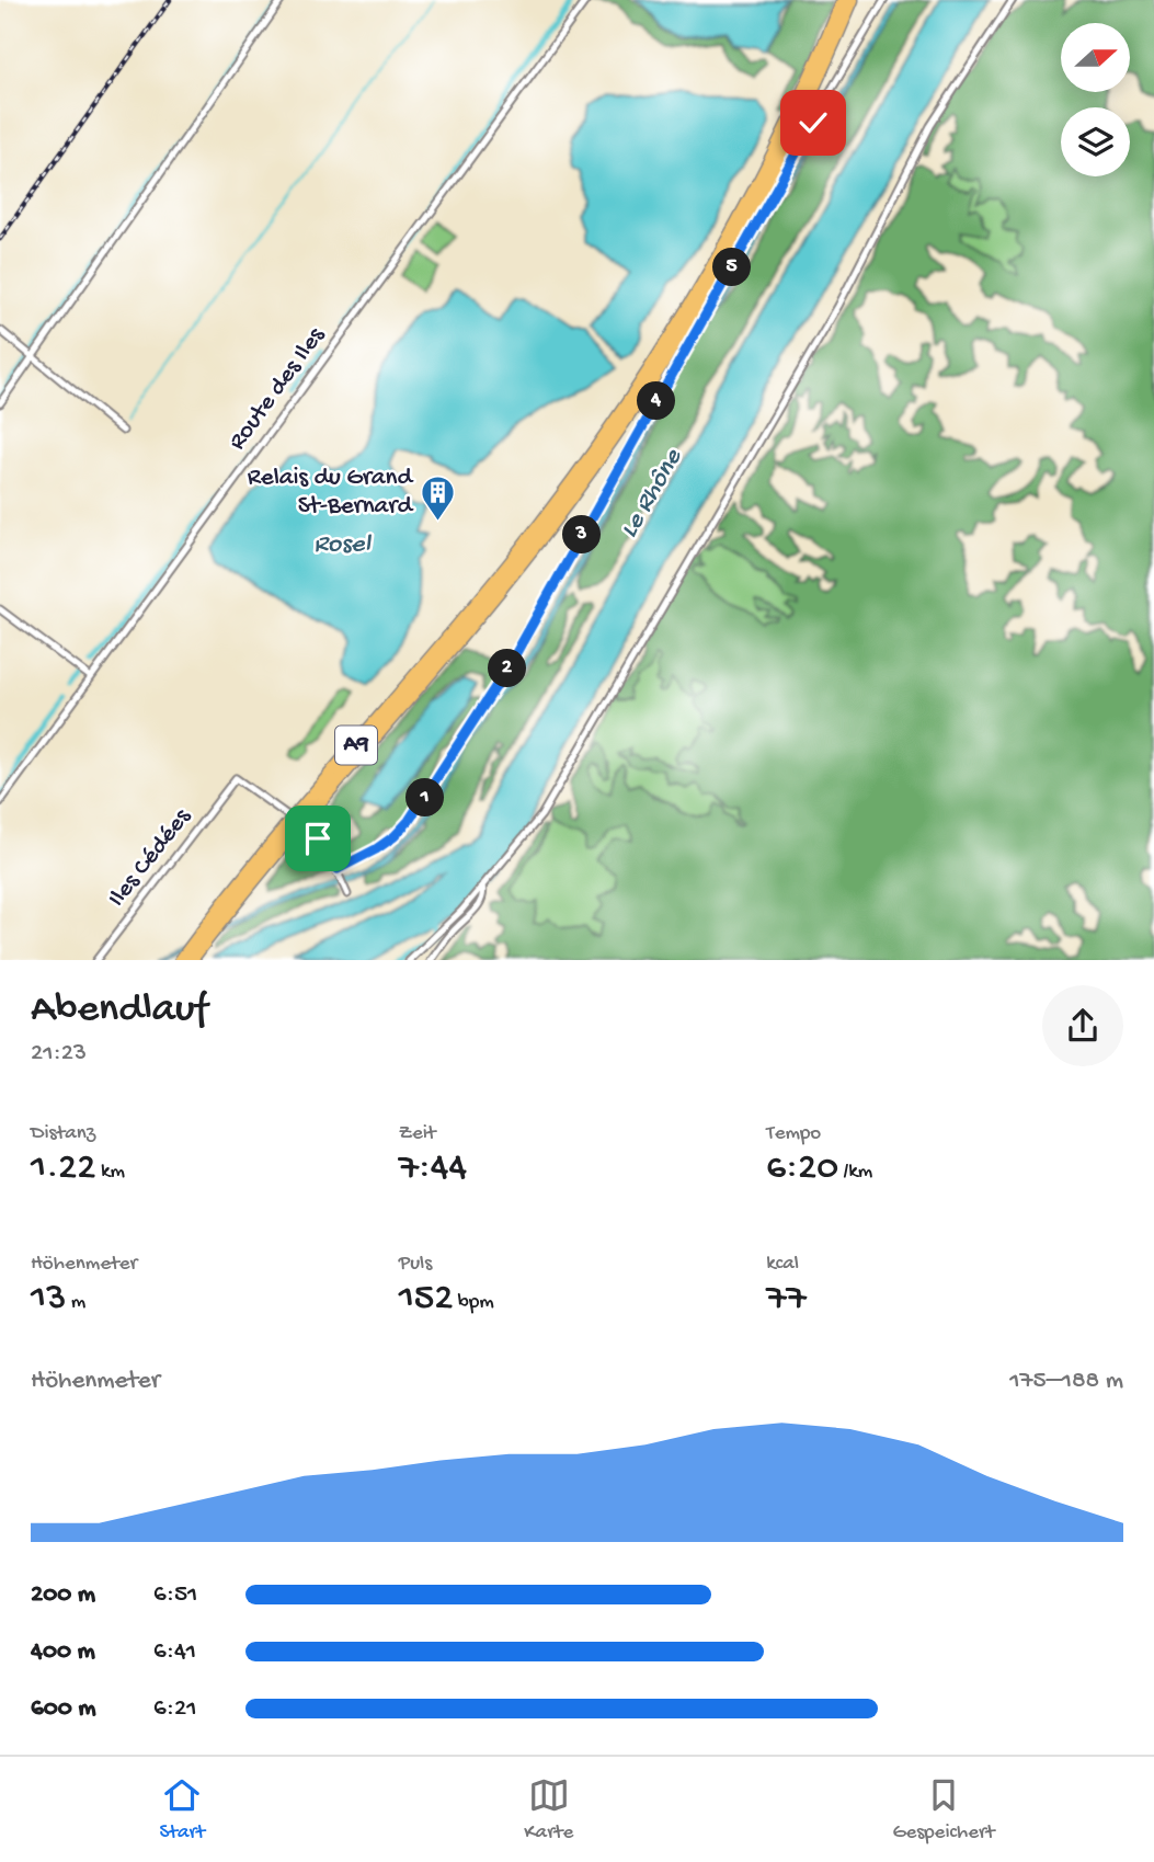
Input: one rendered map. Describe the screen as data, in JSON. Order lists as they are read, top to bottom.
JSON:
{
  "streets": {
    "highway": ["A9"],
    "street": ["Route des Iles", "Iles Cédées"]
  },
  "water": ["Le Rhône", "Rosel"],
  "places": {
    "building": ["Relais du Grand St-Bernard"]
  },
  "north": "right",
  "page": {
    "pins": [
      "5",
      "4",
      "3",
      "2",
      "1"
    ],
    "heading": ["Abendlauf", "21:23"],
    "stats": [
      ["Distanz", "1.22 km"],
      ["Zeit", "7:44"],
      ["Tempo", "6:20 /km"],
      ["Höhenmeter", "13 m"],
      ["Puls", "152 bpm"],
      ["kcal", "77"]
    ],
    "chart": ["Höhenmeter", "175–188 m"],
    "list": [
      {
        "name": "200 m",
        "note": "6:51"
      },
      {
        "name": "400 m",
        "note": "6:41"
      },
      {
        "name": "600 m",
        "note": "6:21"
      }
    ],
    "tabs": ["Start", "Karte", "Gespeichert"]
  }
}
